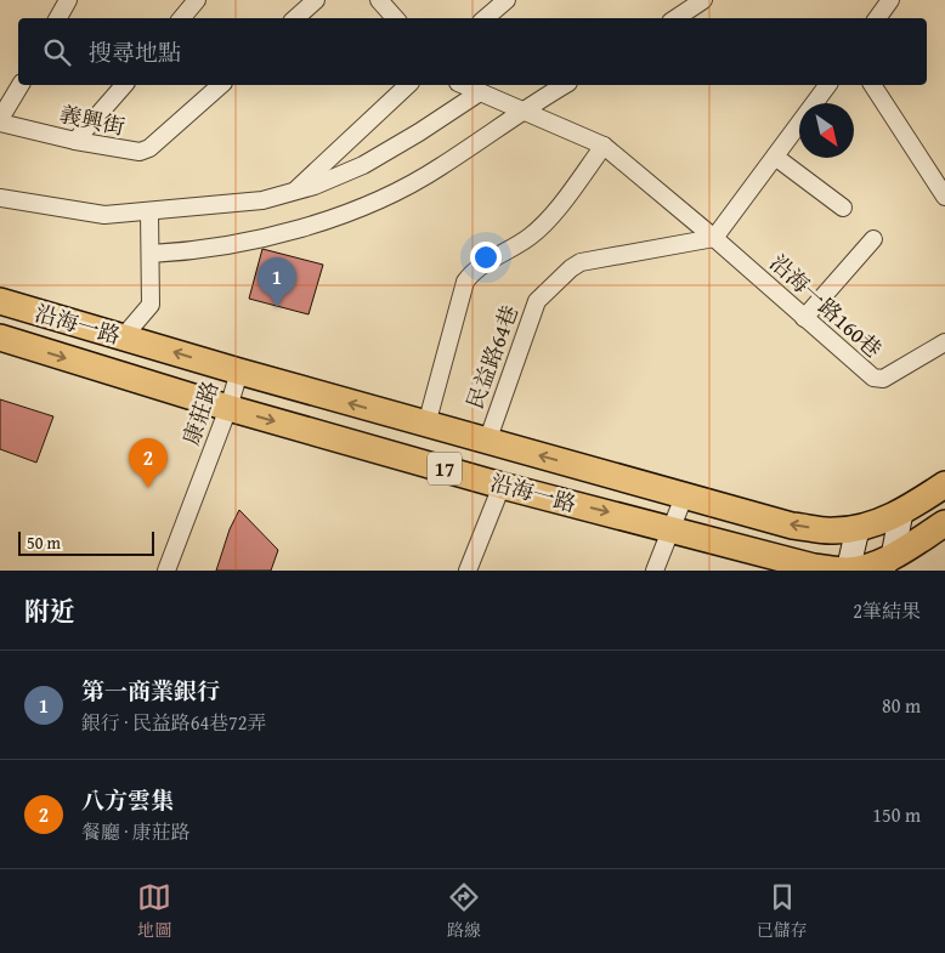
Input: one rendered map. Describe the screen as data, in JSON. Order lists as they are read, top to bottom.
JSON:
{
  "streets": {
    "main road": ["沿海一路", "17"],
    "street": [
      "義興街",
      "沿海一路160巷",
      "民益路64巷",
      "康莊路"
    ]
  },
  "crossings": [
    ["沿海一路160巷", "民益路64巷"],
    ["沿海一路", "民益路64巷"],
    ["沿海一路", "康莊路"],
    ["沿海一路", "17"]
  ],
  "scale_bar": "50 m",
  "north": "bottom right",
  "page": {
    "search": "搜尋地點",
    "pins": ["1", "2"],
    "scale": "50 m",
    "heading": ["附近", "2筆結果"],
    "list": [
      {
        "mark": "1",
        "name": "第一商業銀行",
        "note": "銀行 · 民益路64巷72弄",
        "value": "80 m"
      },
      {
        "mark": "2",
        "name": "八方雲集",
        "note": "餐廳 · 康莊路",
        "value": "150 m"
      }
    ],
    "nav": ["地圖", "路線", "已儲存"]
  }
}
